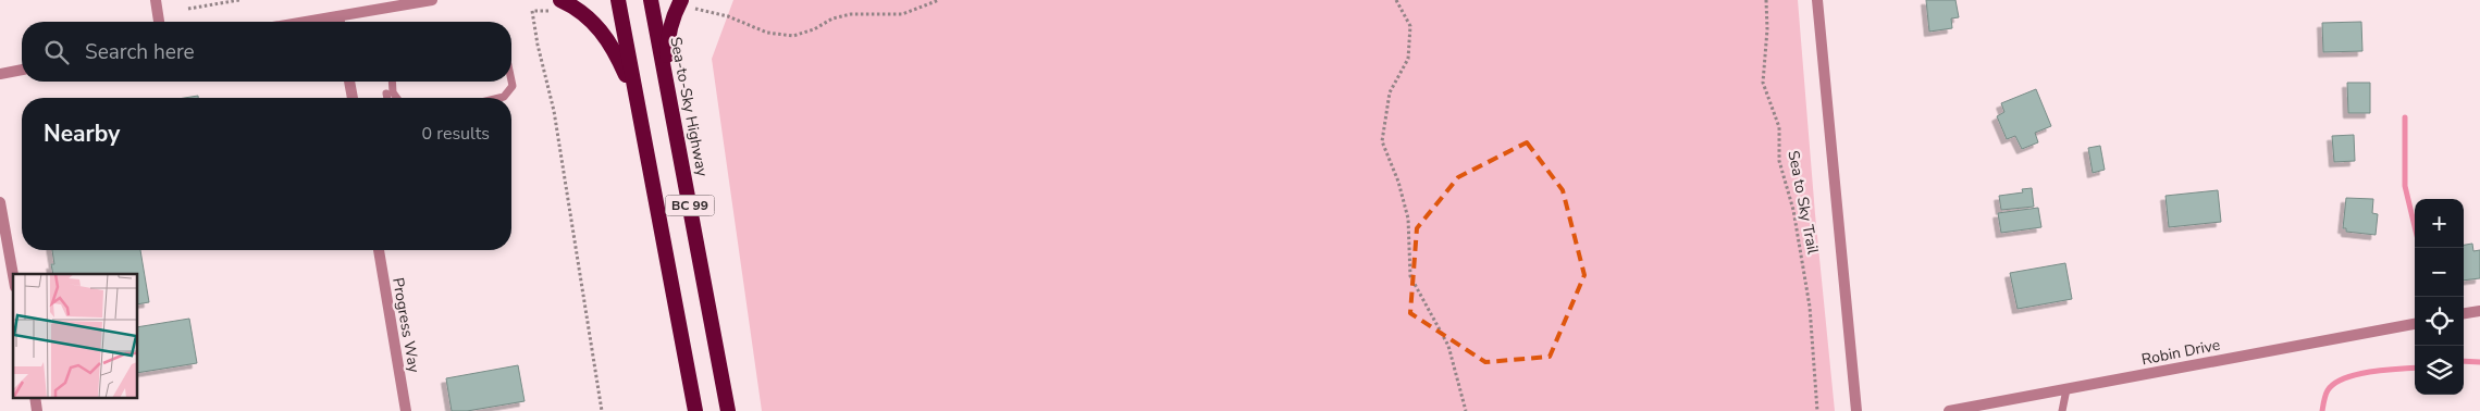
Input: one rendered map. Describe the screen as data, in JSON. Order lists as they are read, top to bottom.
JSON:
{
  "streets": {
    "highway": ["Sea-to-Sky Highway", "BC 99"],
    "street": ["Progress Way", "Robin Drive"],
    "path": ["Sea to Sky Trail"]
  },
  "page": {
    "search": "Search here",
    "heading": ["Nearby", "0 results"],
    "map_buttons": ["+", "−"]
  }
}
